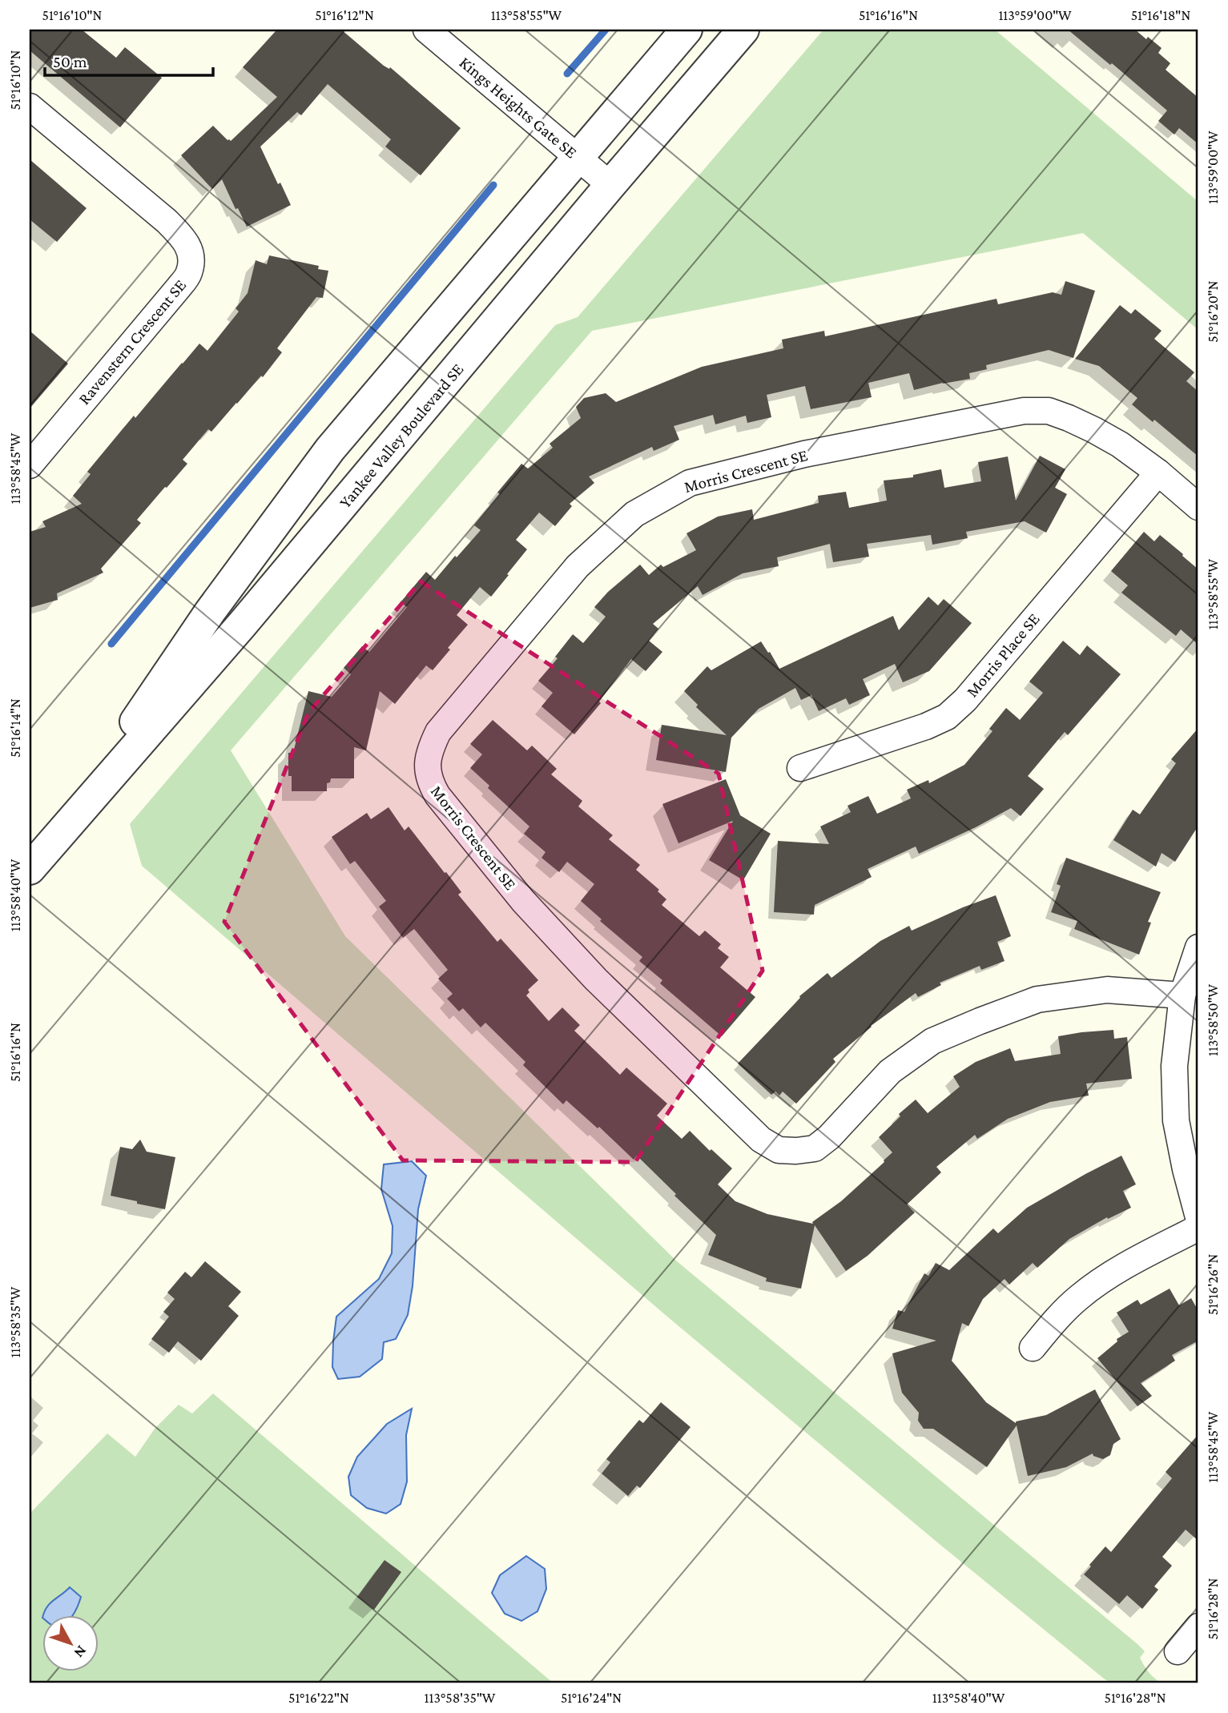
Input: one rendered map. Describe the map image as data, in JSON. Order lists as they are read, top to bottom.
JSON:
{
  "streets": {
    "street": [
      "Kings Heights Gate SE",
      "Ravenstern Crescent SE",
      "Yankee Valley Boulevard SE",
      "Morris Crescent SE",
      "Morris Place SE"
    ]
  },
  "crossings": [
    ["Kings Heights Gate SE", "Yankee Valley Boulevard SE"],
    ["Morris Crescent SE", "Morris Place SE"]
  ],
  "scale_bar": "50 m",
  "north": "bottom right",
  "coordinates": [
    "51°16'10\"N",
    "51°16'12\"N",
    "113°58'55\"W",
    "51°16'16\"N",
    "113°59'00\"W",
    "51°16'18\"N",
    "51°16'20\"N",
    "113°58'45\"W",
    "51°16'14\"N",
    "113°58'40\"W",
    "113°58'50\"W",
    "51°16'26\"N",
    "113°58'35\"W",
    "51°16'28\"N",
    "51°16'22\"N",
    "51°16'24\"N"
  ]
}
